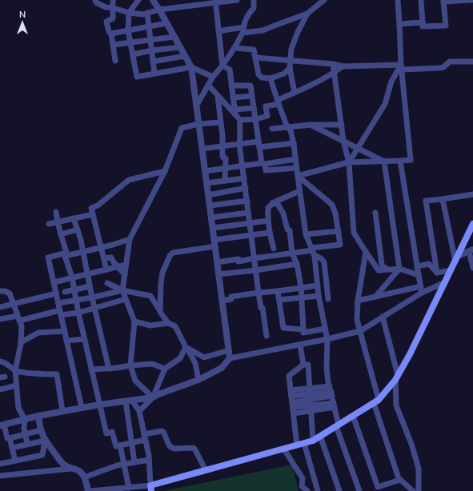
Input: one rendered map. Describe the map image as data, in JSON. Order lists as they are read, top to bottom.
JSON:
{
  "north": "top"
}
